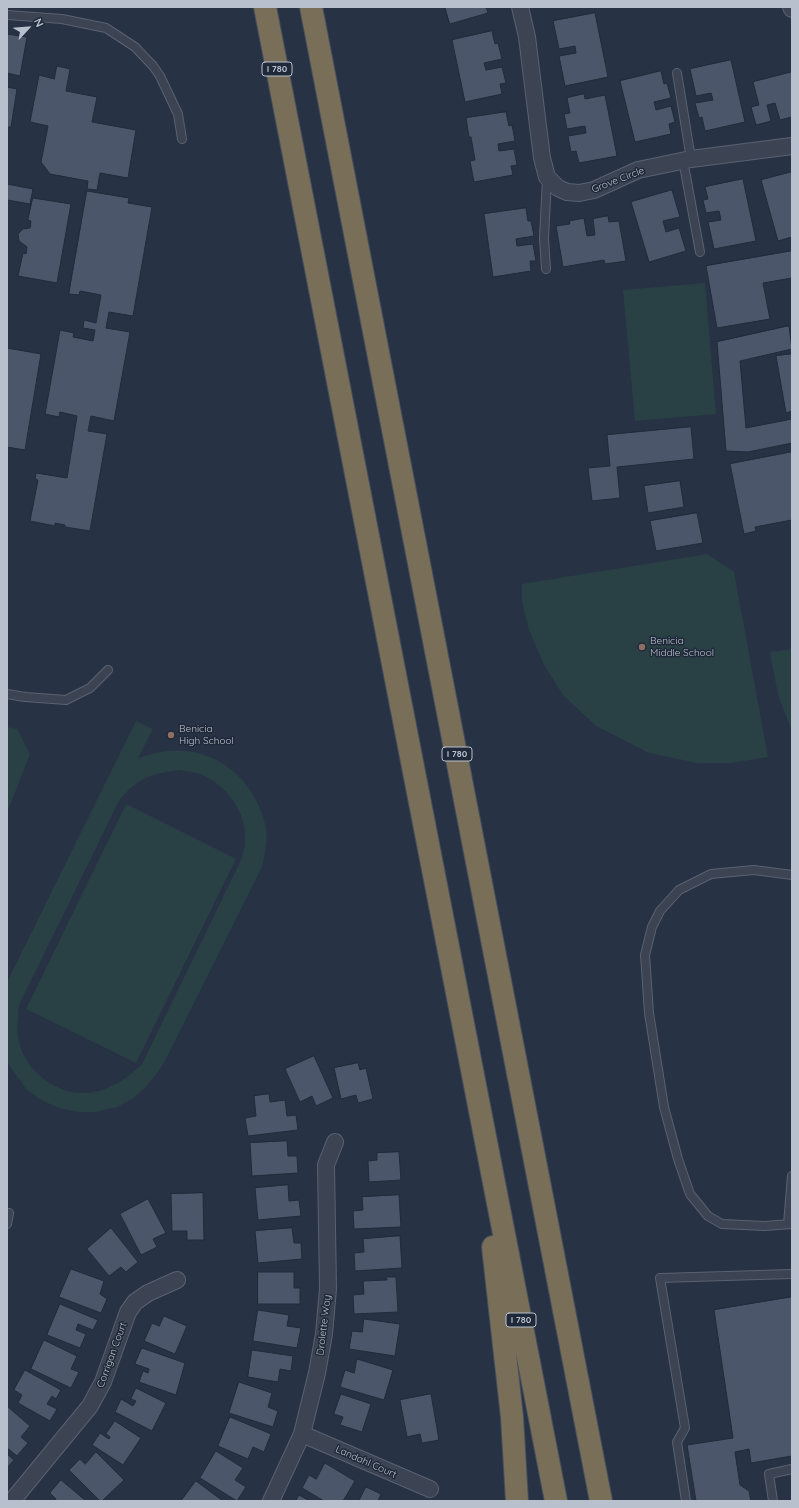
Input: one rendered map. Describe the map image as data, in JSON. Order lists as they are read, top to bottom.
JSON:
{
  "streets": {
    "highway": ["I 780"],
    "street": [
      "Grove Circle",
      "Drolette Way",
      "Corrigan Court",
      "Landahl Court"
    ]
  },
  "crossings": [
    ["Drolette Way", "Landahl Court"]
  ],
  "places": ["Benicia Middle School", "Benicia High School"],
  "north": "top right"
}
